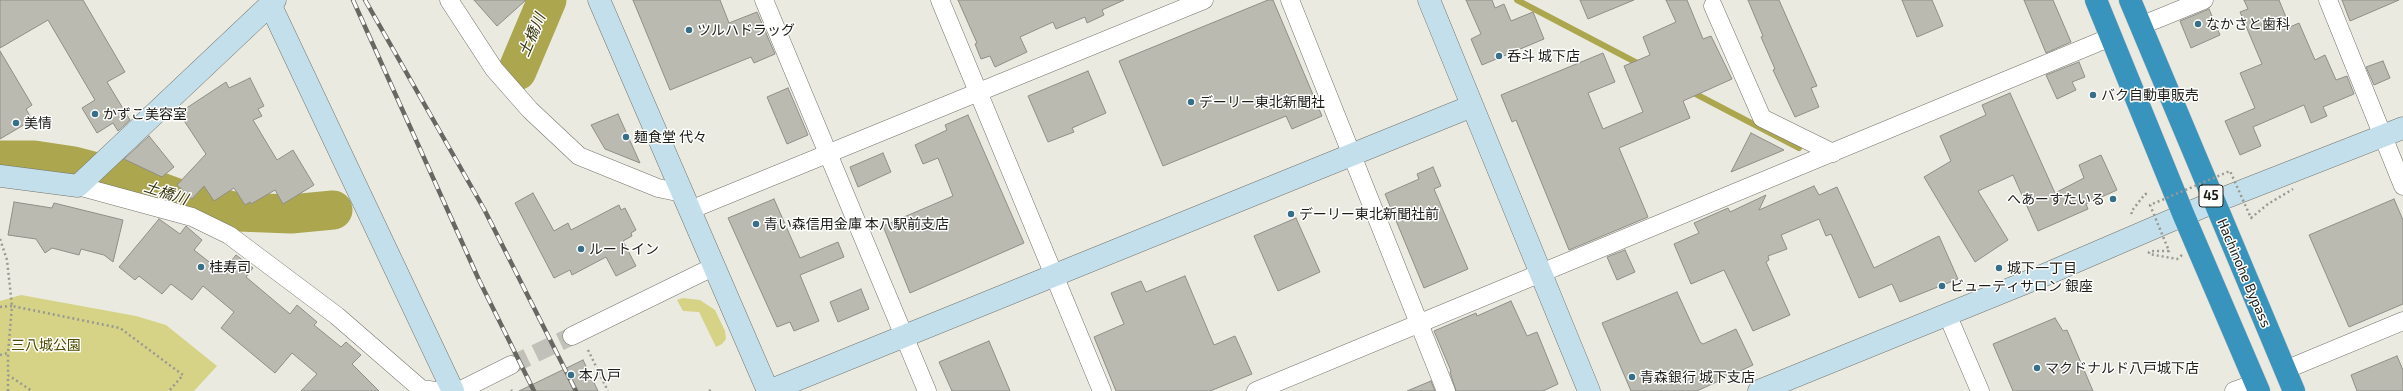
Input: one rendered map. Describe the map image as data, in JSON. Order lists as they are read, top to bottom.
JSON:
{
  "streets": {
    "highway": ["45", "Hachinohe Bypass"]
  },
  "water": ["土橋川"],
  "parks": ["三八城公園"],
  "places": [
    "なかさと歯科",
    "ツルハドラッグ",
    "呑斗 城下店",
    "バク自動車販売",
    "デーリー東北新聞社",
    "かずこ美容室",
    "美情",
    "麺食堂 代々",
    "へあーすたいる",
    "デーリー東北新聞社前",
    "青い森信用金庫 本八駅前支店",
    "ルートイン",
    "桂寿司",
    "城下一丁目",
    "ビューティサロン 銀座",
    "マクドナルド八戸城下店",
    "本八戸",
    "青森銀行 城下支店"
  ]
}
